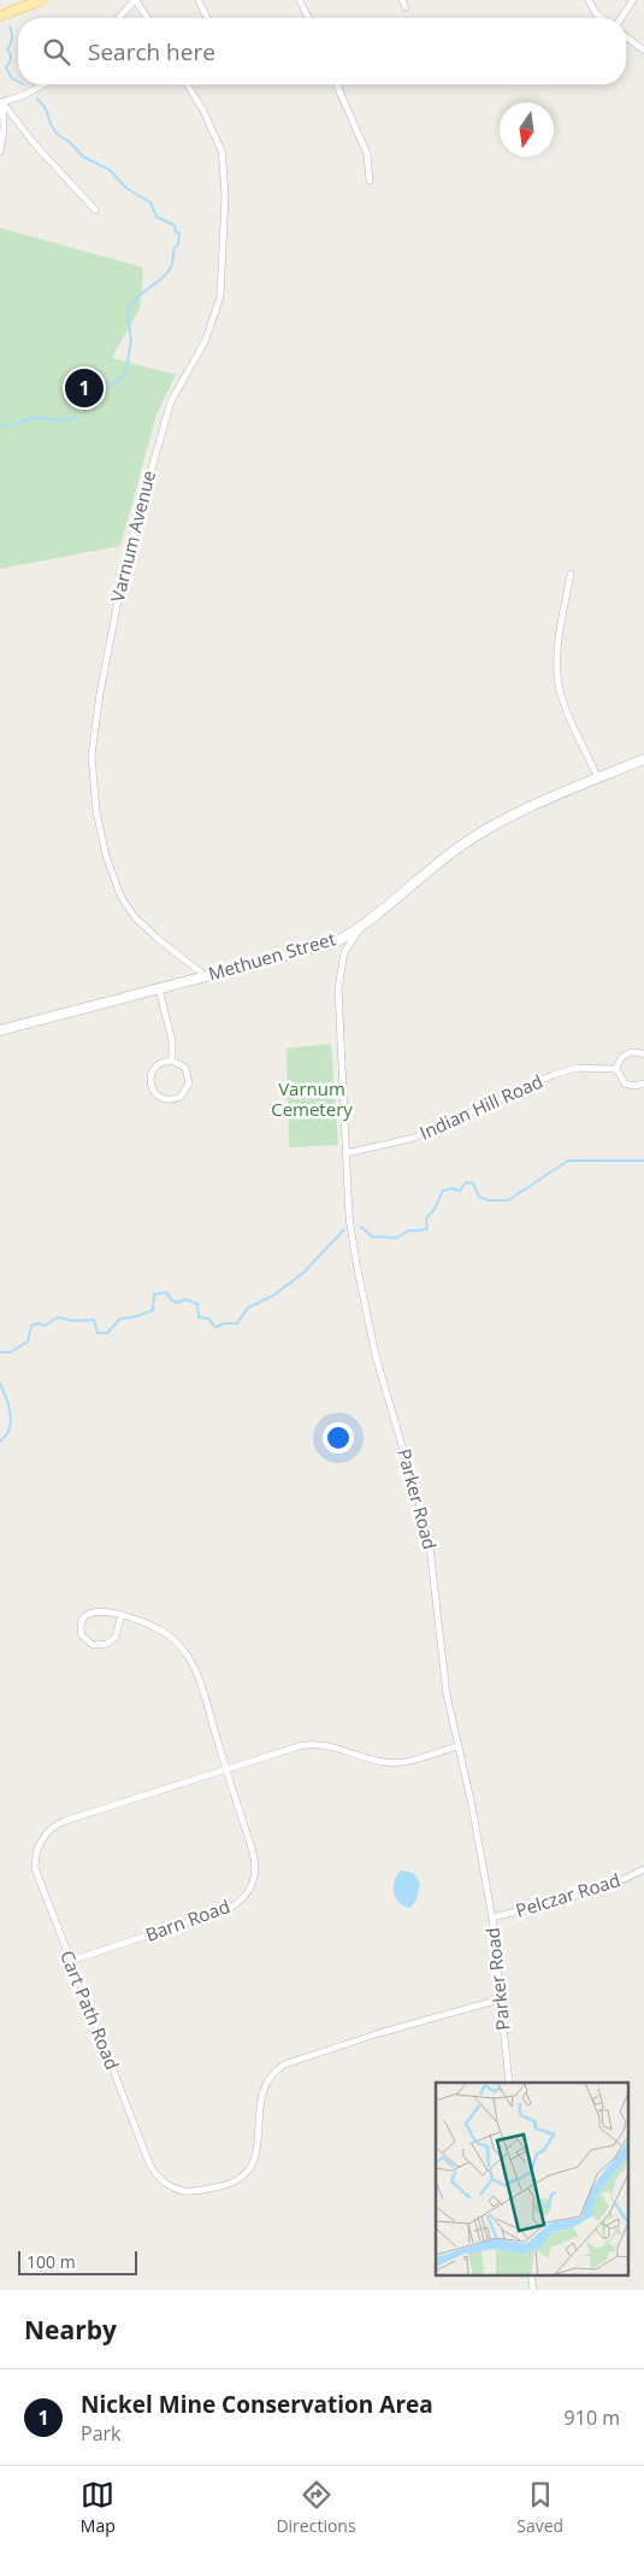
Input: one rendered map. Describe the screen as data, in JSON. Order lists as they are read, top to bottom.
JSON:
{
  "streets": {
    "street": [
      "Varnum Avenue",
      "Methuen Street",
      "Indian Hill Road",
      "Parker Road",
      "Pelczar Road",
      "Barn Road",
      "Cart Path Road"
    ]
  },
  "crossings": [
    ["Varnum Avenue", "Methuen Street"],
    ["Methuen Street", "Parker Road"],
    ["Indian Hill Road", "Parker Road"],
    ["Parker Road", "Pelczar Road"],
    ["Parker Road", "Cart Path Road"],
    ["Barn Road", "Cart Path Road"]
  ],
  "parks": ["Varnum Cemetery"],
  "scale_bar": "100 m",
  "north": "bottom",
  "page": {
    "search": "Search here",
    "pins": "1",
    "scale": "100 m",
    "heading": "Nearby",
    "list": [
      {
        "mark": "1",
        "name": "Nickel Mine Conservation Area",
        "note": "Park",
        "value": "910 m"
      }
    ],
    "nav": ["Map", "Directions", "Saved"]
  }
}
